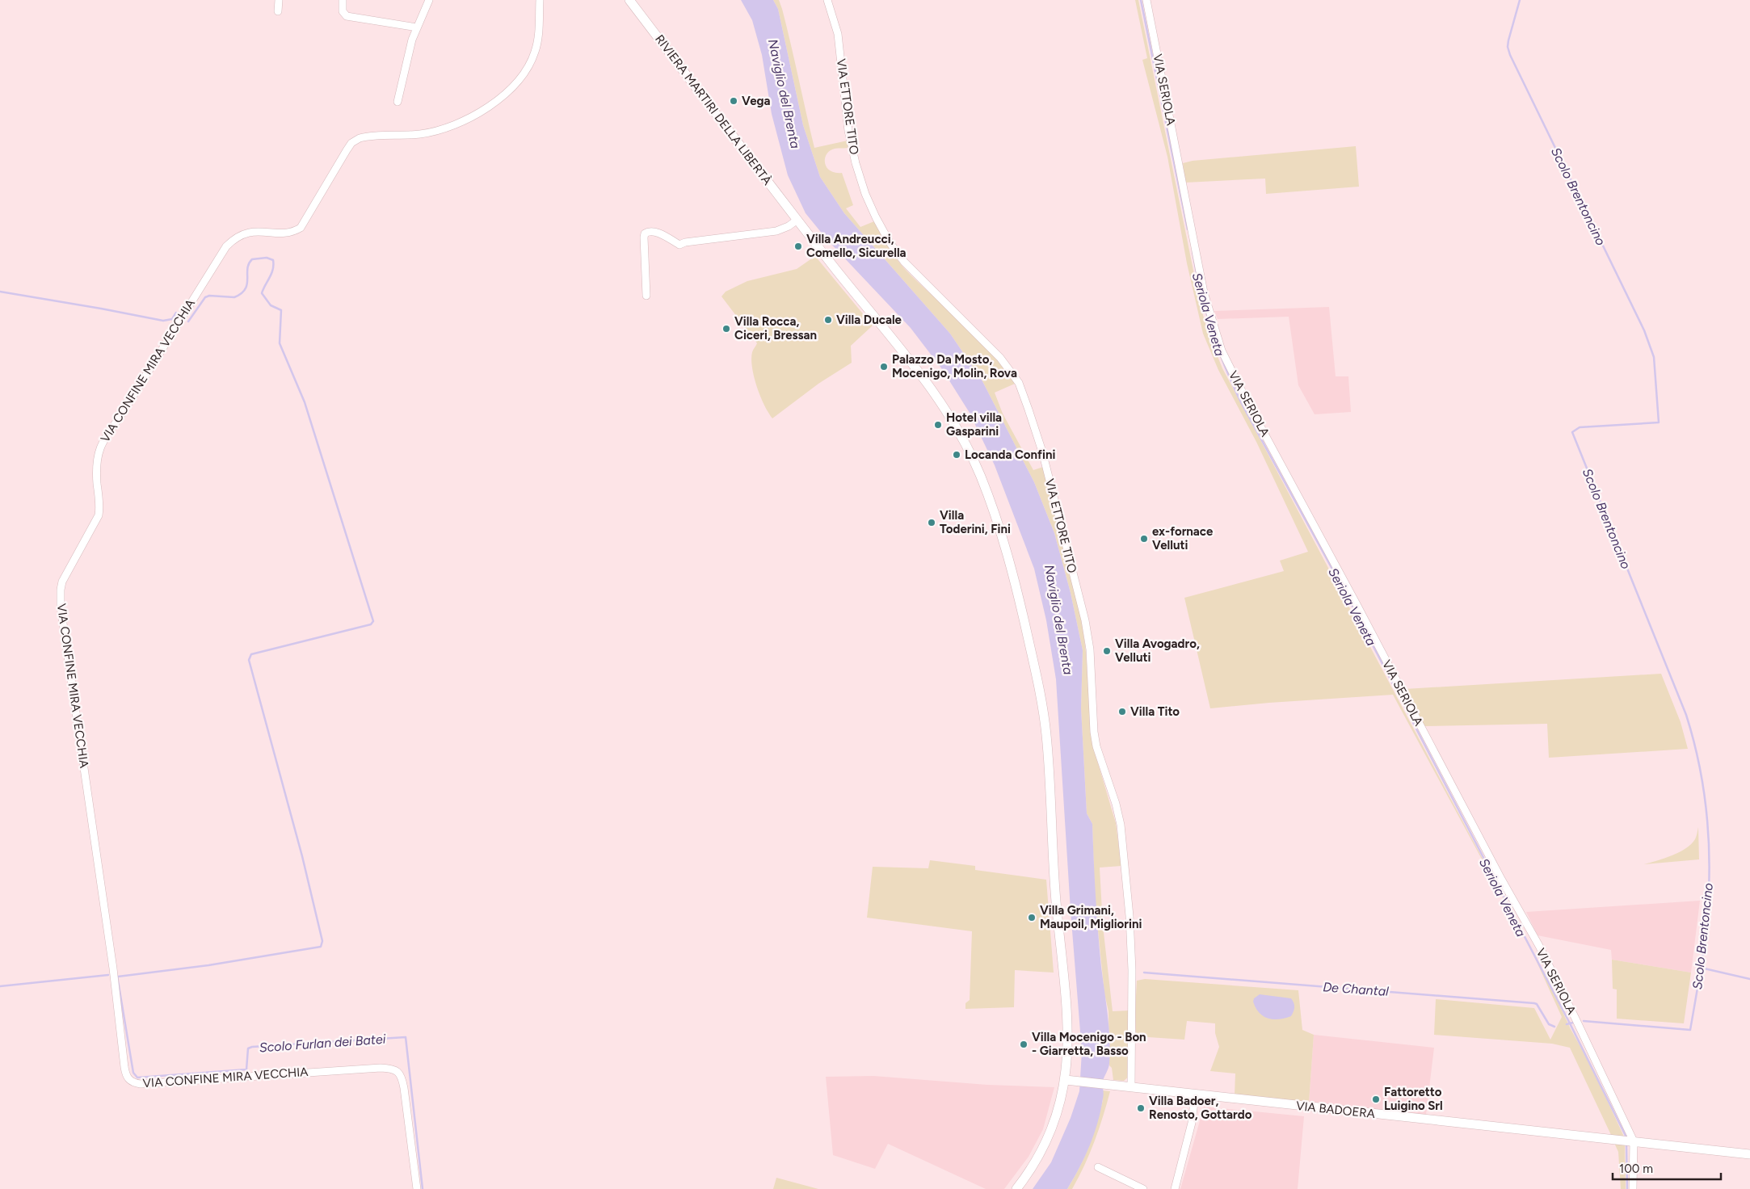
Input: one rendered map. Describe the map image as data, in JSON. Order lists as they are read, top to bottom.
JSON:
{
  "streets": {
    "main road": ["RIVIERA MARTIRI DELLA LIBERTÀ", "VIA BADOERA"],
    "street": ["VIA SERIOLA", "VIA ETTORE TITO", "VIA CONFINE MIRA VECCHIA"]
  },
  "crossings": [
    ["VIA SERIOLA", "VIA BADOERA"],
    ["VIA ETTORE TITO", "VIA BADOERA"],
    ["RIVIERA MARTIRI DELLA LIBERTÀ", "VIA BADOERA"]
  ],
  "water": [
    "Naviglio del Brenta",
    "Scolo Brentoncino",
    "Seriola Veneta",
    "De Chantal",
    "Scolo Furlan dei Batei"
  ],
  "places": [
    "Vega",
    "Villa Andreucci, Comello, Sicurella",
    "Villa Ducale",
    "Villa Rocca, Ciceri, Bressan",
    "Palazzo Da Mosto, Mocenigo, Molin, Rova",
    "Hotel villa Gasparini",
    "Locanda Confini",
    "Villa Toderini, Fini",
    "ex-fornace Velluti",
    "Villa Avogadro, Velluti",
    "Villa Tito",
    "Villa Grimani, Maupoil, Migliorini",
    "Villa Mocenigo - Bon - Giarretta, Basso",
    "Fattoretto Luigino Srl",
    "Villa Badoer, Renosto, Gottardo"
  ],
  "scale_bar": "100 m"
}
